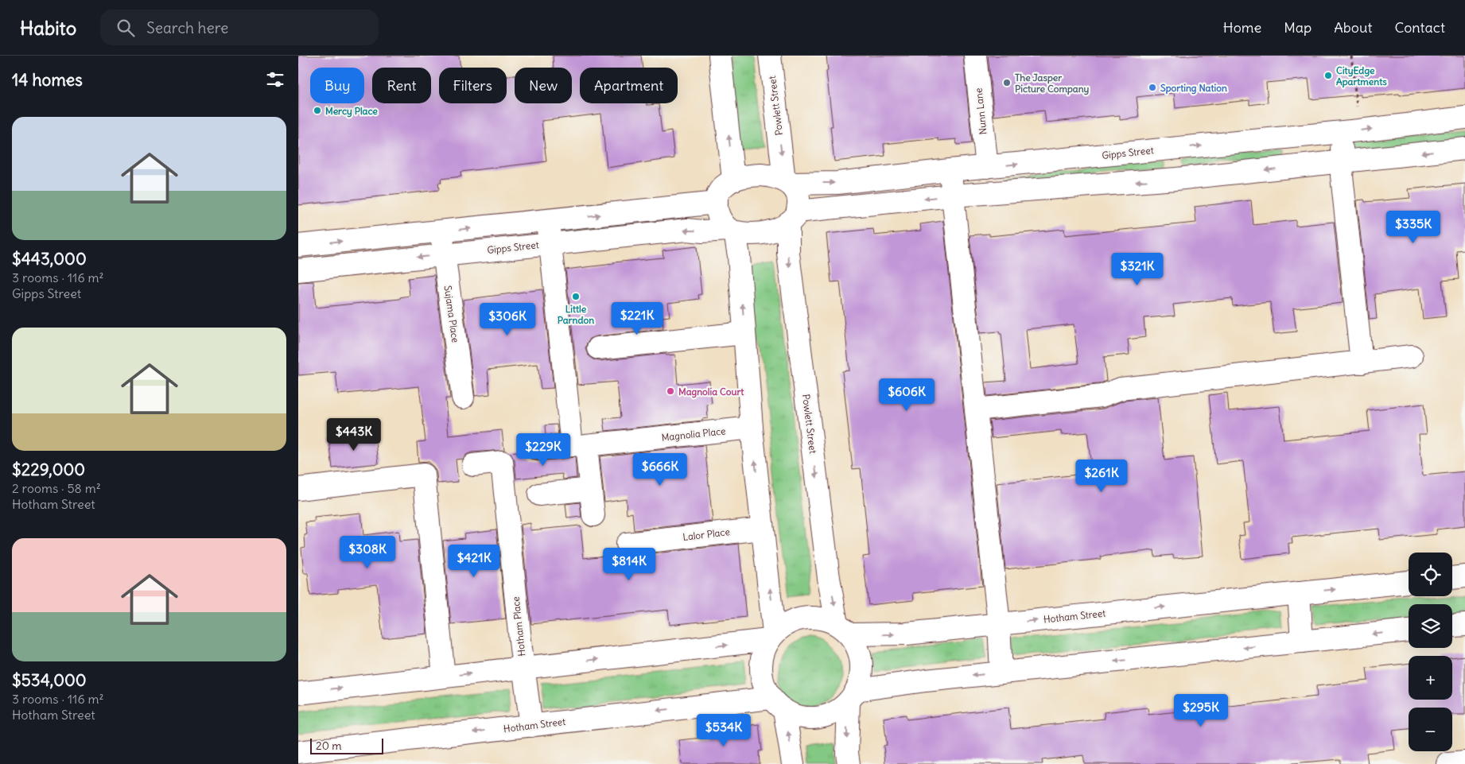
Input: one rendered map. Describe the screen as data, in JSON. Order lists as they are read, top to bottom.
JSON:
{
  "streets": {
    "street": [
      "Powlett Street",
      "Nunn Lane",
      "Gipps Street",
      "Sujama Place",
      "Magnolia Place",
      "Lalor Place",
      "Hotham Street",
      "Hotham Place"
    ]
  },
  "crossings": [
    ["Powlett Street", "Gipps Street"],
    ["Powlett Street", "Hotham Street"],
    ["Nunn Lane", "Gipps Street"],
    ["Gipps Street", "Sujama Place"],
    ["Hotham Street", "Hotham Place"]
  ],
  "places": [
    "CityEdge Apartments",
    "The Jasper Picture Company",
    "Sporting Nation",
    "Mercy Place",
    "Little Parndon",
    "Magnolia Court"
  ],
  "scale_bar": "20 m",
  "page": {
    "header": "Habito",
    "search": "Search here",
    "nav": [
      "Home",
      "Map",
      "About",
      "Contact"
    ],
    "heading": "14 homes",
    "chip": [
      "Buy",
      "Rent",
      "Filters",
      "New",
      "Apartment"
    ],
    "list": [
      {
        "name": "$443,000",
        "note": "3 rooms · 116 m² · Gipps Street"
      },
      {
        "name": "$229,000",
        "note": "2 rooms · 58 m² · Hotham Street"
      },
      {
        "name": "$534,000",
        "note": "3 rooms · 116 m² · Hotham Street"
      }
    ],
    "price": [
      "$335K",
      "$321K",
      "$221K",
      "$306K",
      "$606K",
      "$443K",
      "$229K",
      "$666K",
      "$261K",
      "$308K",
      "$421K",
      "$814K",
      "$295K",
      "$534K"
    ],
    "map_buttons": ["+", "−"],
    "scale": "20 m"
  }
}
